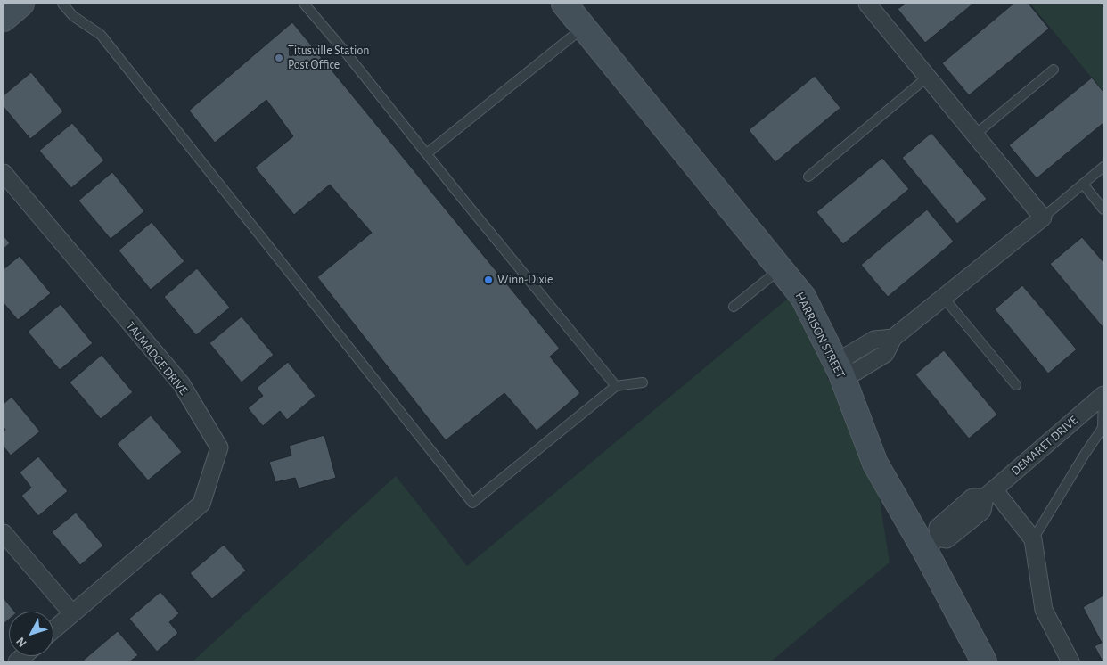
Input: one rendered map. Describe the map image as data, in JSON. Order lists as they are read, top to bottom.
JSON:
{
  "streets": {
    "street": ["HARRISON STREET", "TALMADGE DRIVE", "DEMARET DRIVE"]
  },
  "crossings": [
    ["HARRISON STREET", "DEMARET DRIVE"]
  ],
  "places": ["Titusville Station Post Office", "Winn-Dixie"],
  "north": "bottom left"
}
